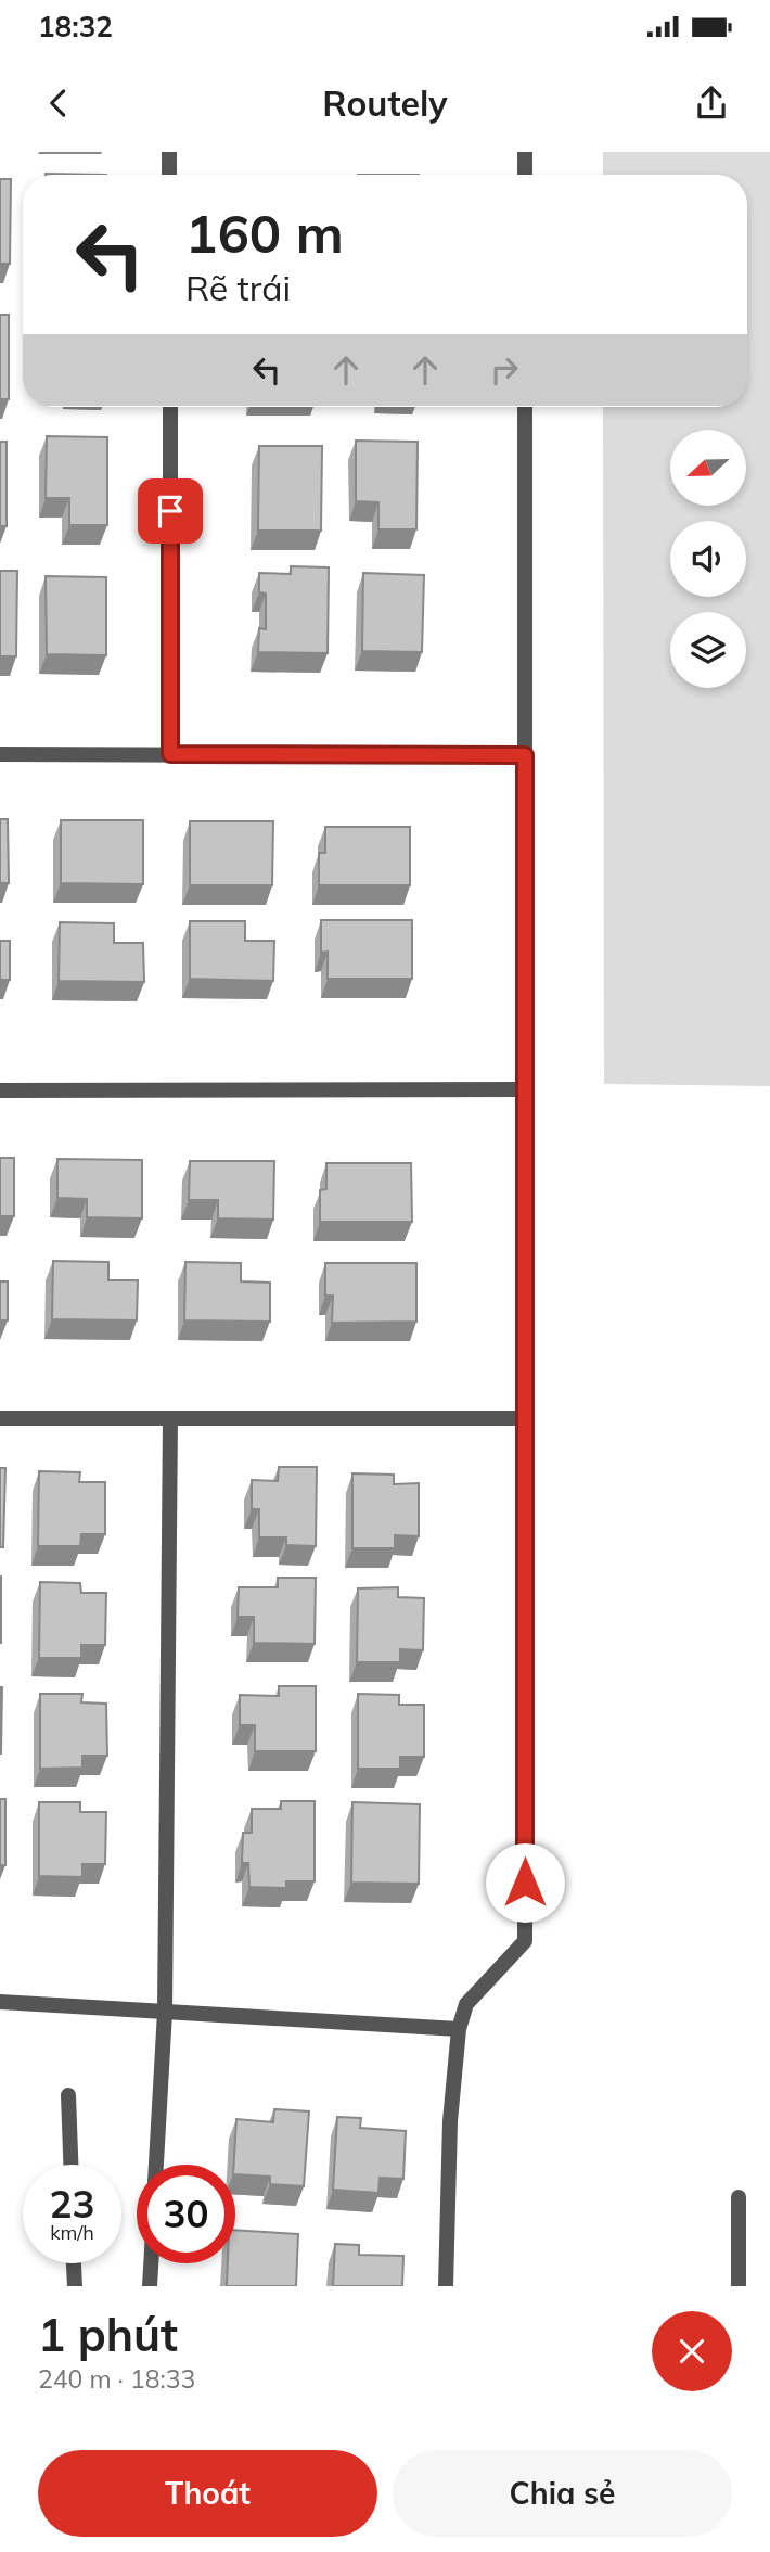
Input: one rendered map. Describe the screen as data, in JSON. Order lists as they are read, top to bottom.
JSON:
{
  "north": "left",
  "page": {
    "status": "18:32",
    "header": "Routely",
    "turn": ["160 m", "Rẽ trái"],
    "speed": "23 km/h",
    "limit": "30",
    "heading": ["1 phút", "240 m · 18:33"],
    "buttons": ["Thoát", "Chia sẻ"]
  }
}
